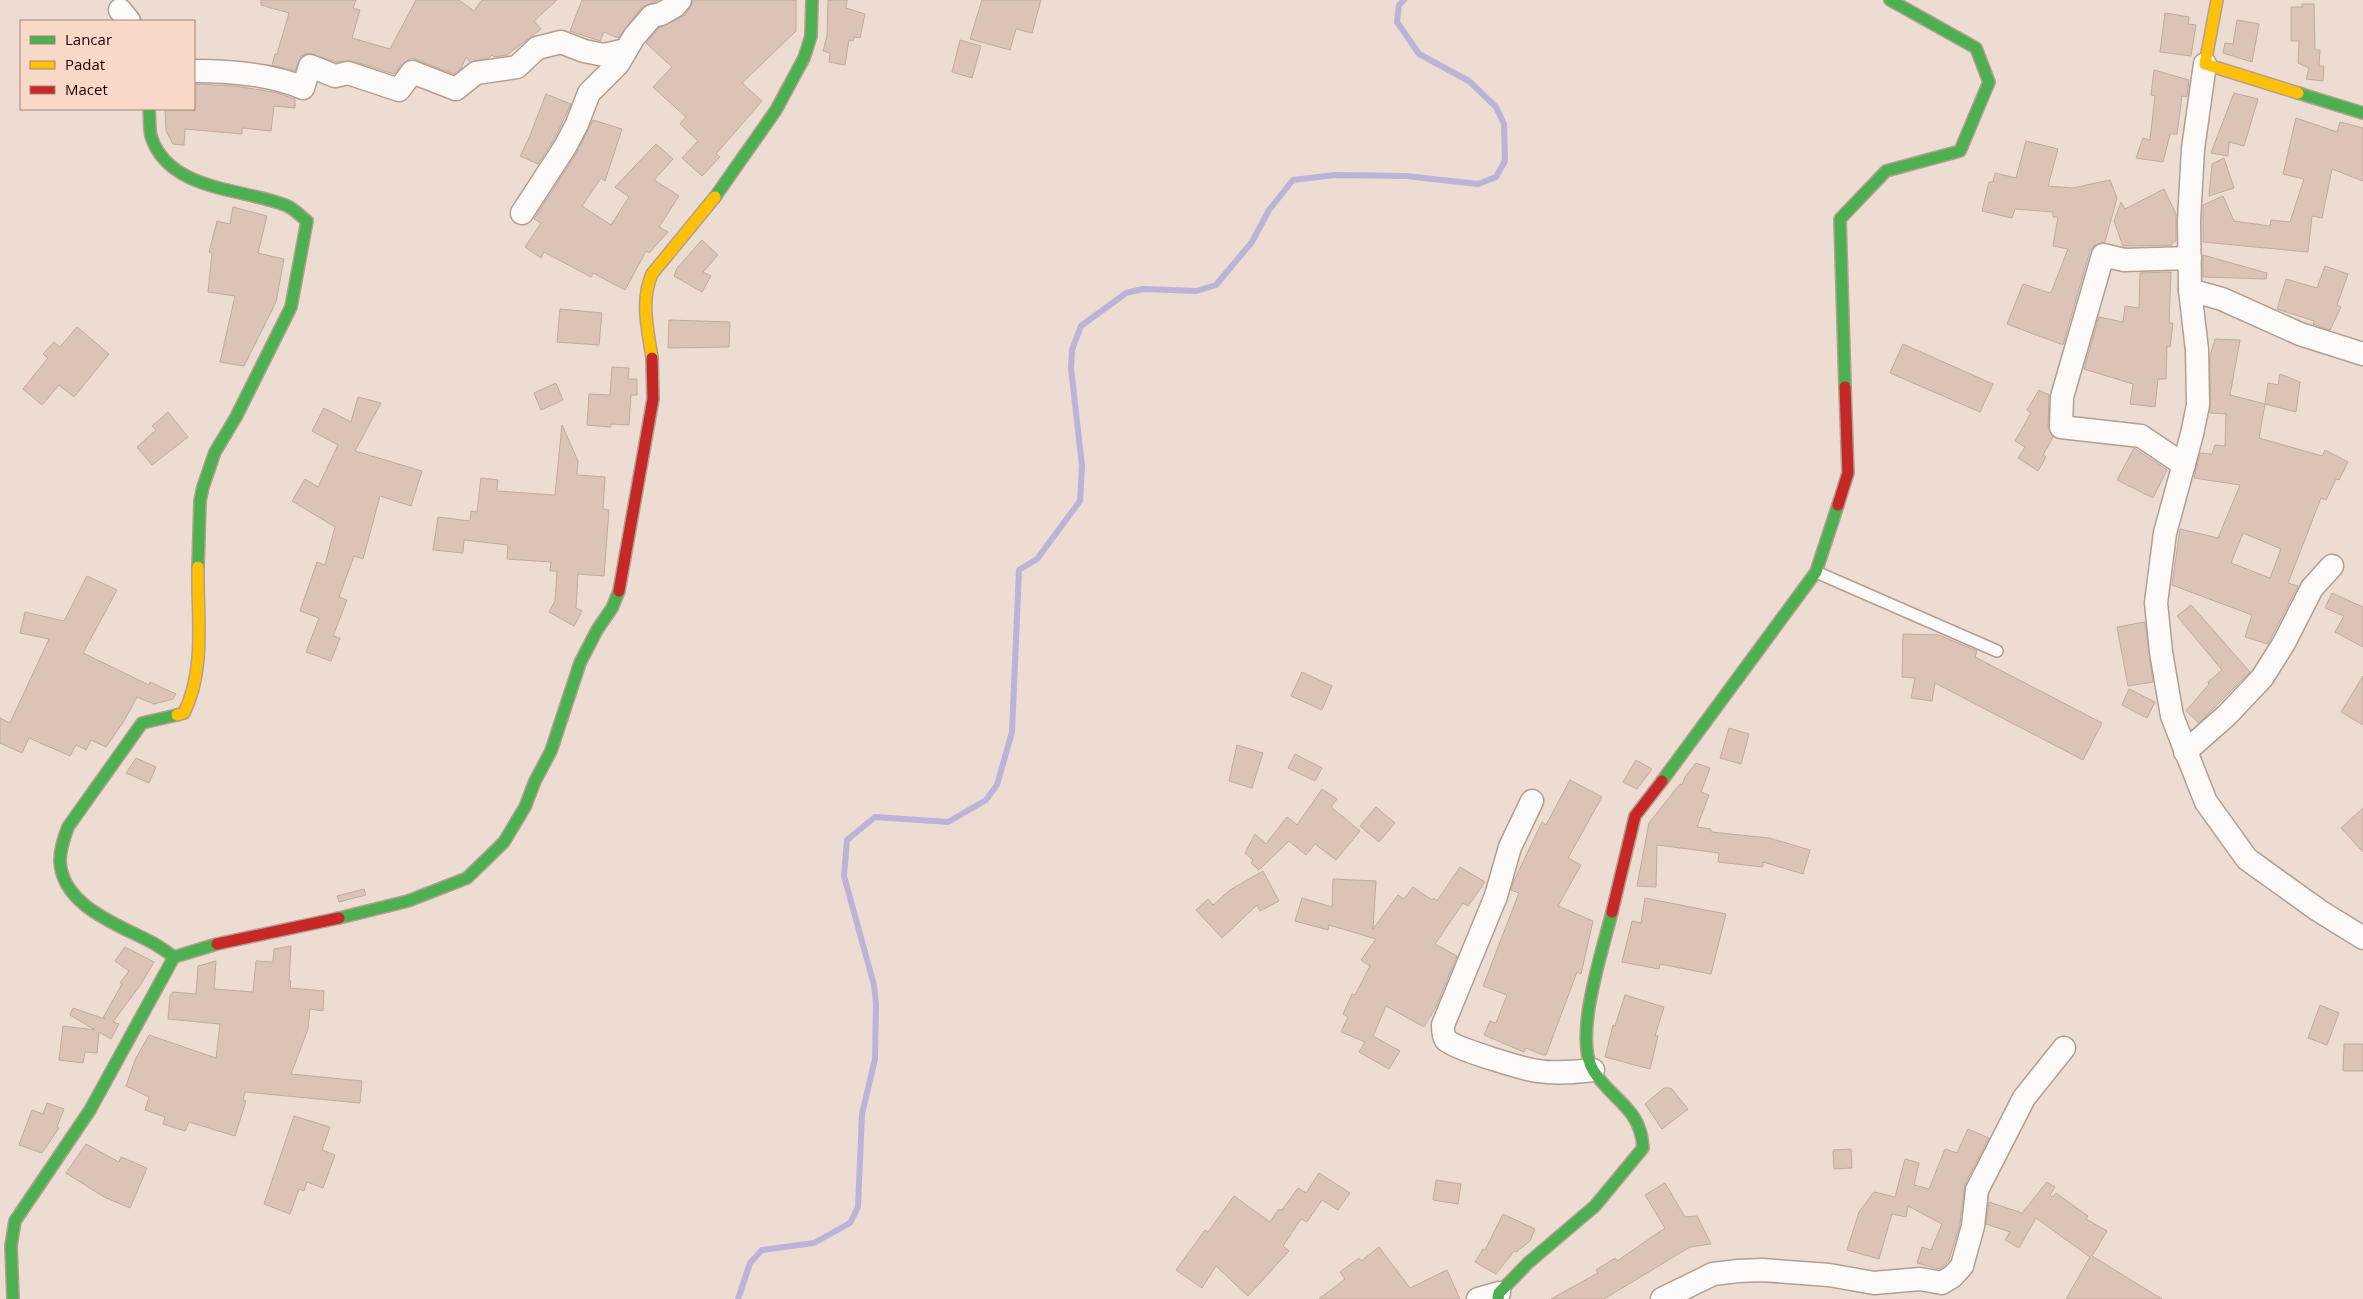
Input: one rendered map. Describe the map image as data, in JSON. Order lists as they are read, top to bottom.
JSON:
{
  "legend": ["Lancar", "Padat", "Macet"]
}
